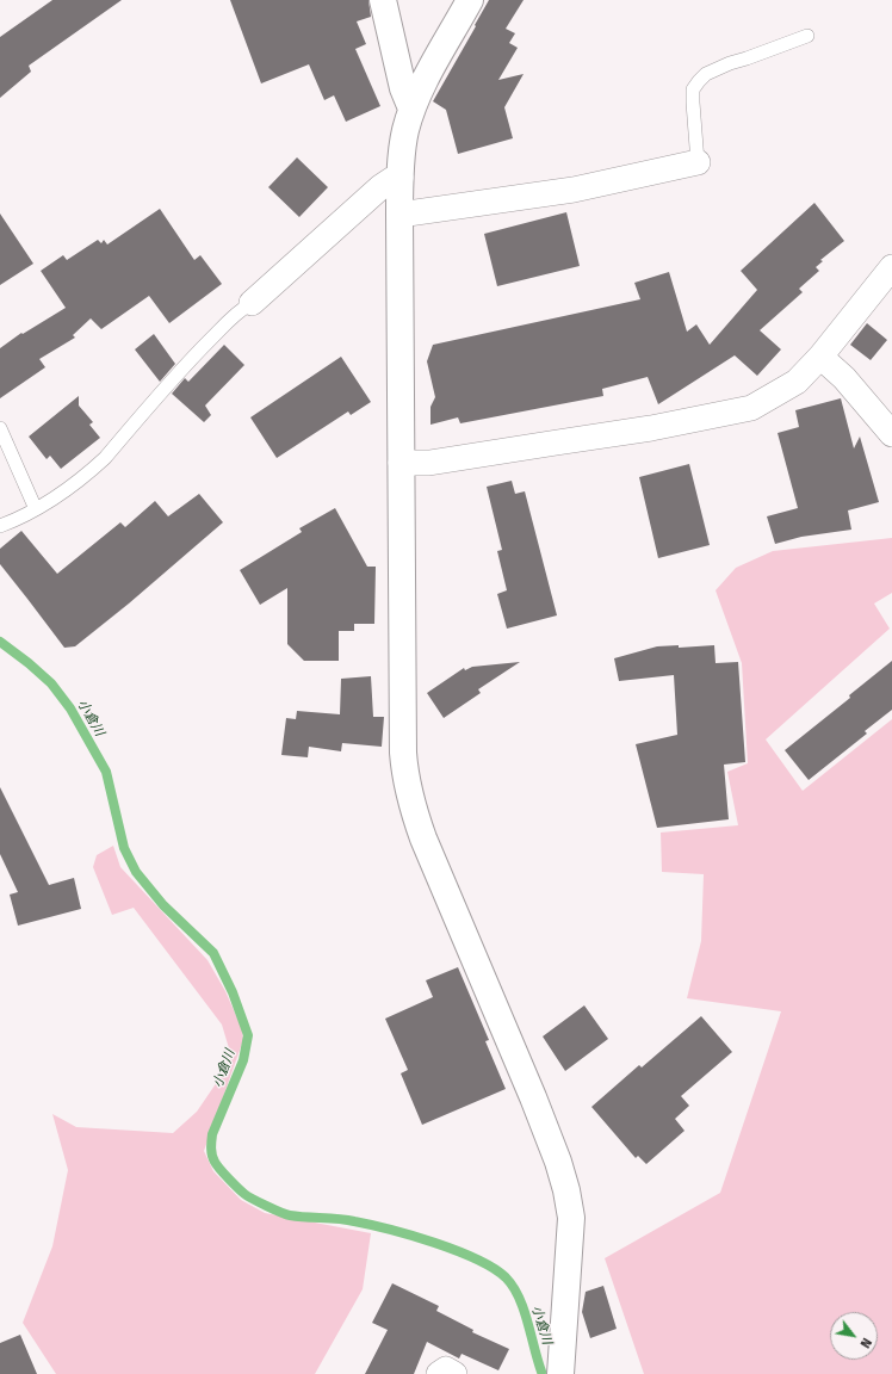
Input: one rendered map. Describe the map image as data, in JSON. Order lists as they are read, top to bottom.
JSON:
{
  "water": ["小倉川"],
  "north": "bottom right"
}
